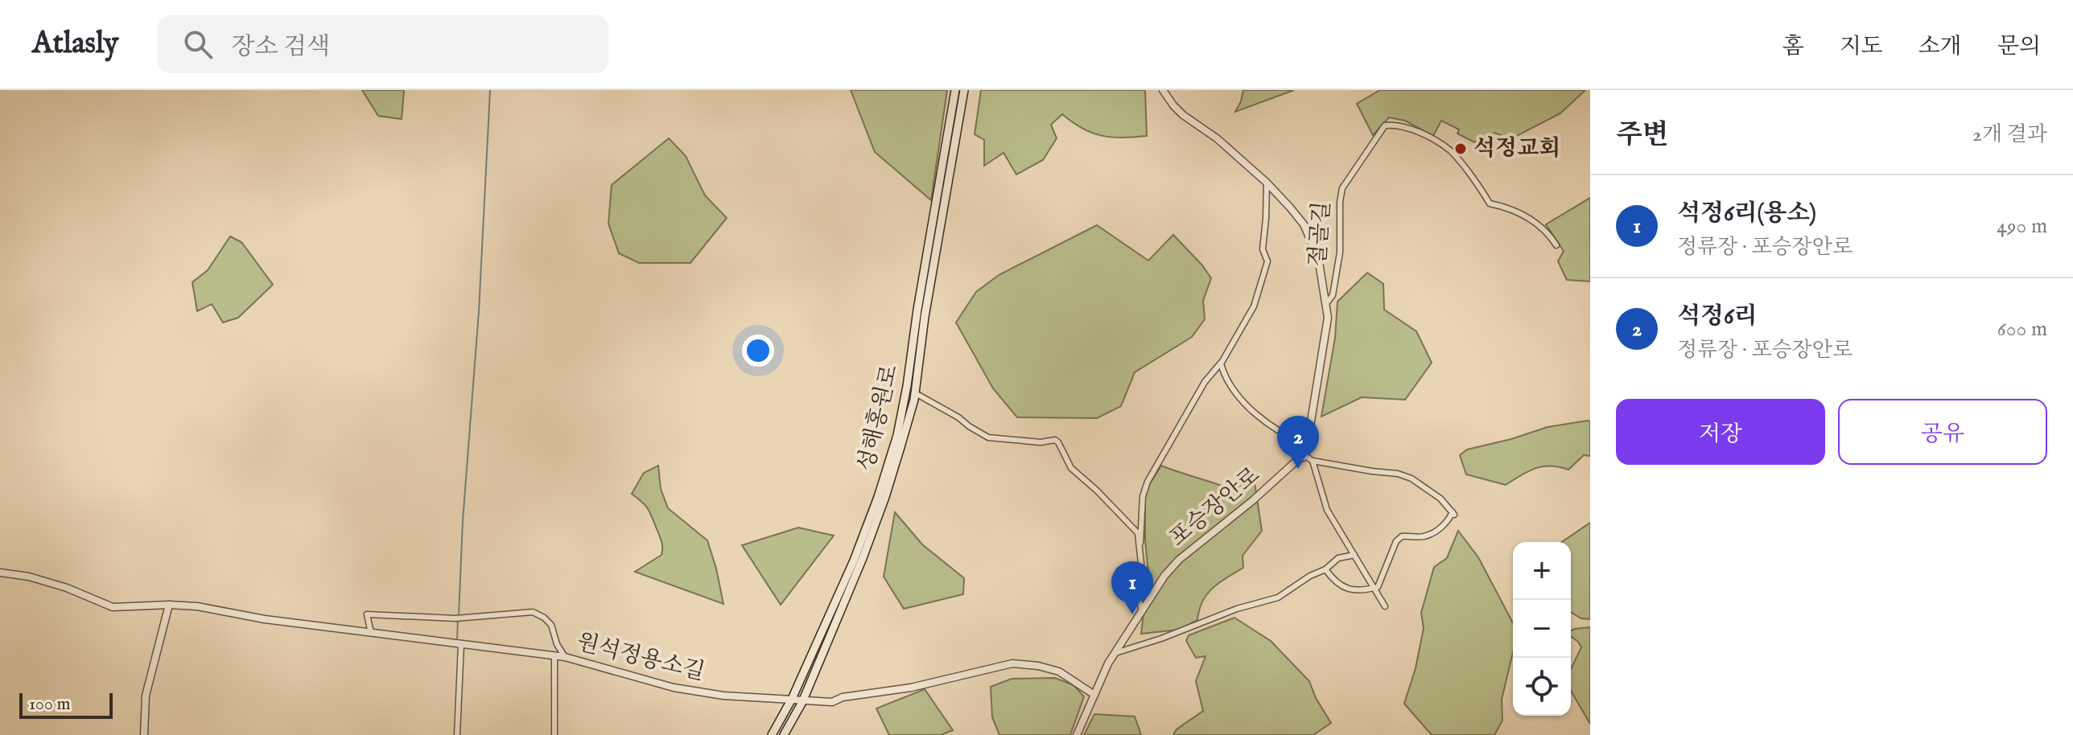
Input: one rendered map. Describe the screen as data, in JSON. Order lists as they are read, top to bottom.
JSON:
{
  "streets": {
    "main road": ["성해홍원로"],
    "street": ["절골길", "포승장안로", "원석정용소길"]
  },
  "crossings": [
    ["성해홍원로", "원석정용소길"],
    ["포승장안로", "원석정용소길"]
  ],
  "places": ["석정교회"],
  "scale_bar": "100 m",
  "page": {
    "header": "Atlasly",
    "search": "장소 검색",
    "nav": [
      "홈",
      "지도",
      "소개",
      "문의"
    ],
    "heading": ["주변", "2개 결과"],
    "list": [
      {
        "mark": "1",
        "name": "석정6리(용소)",
        "note": "정류장 · 포승장안로",
        "value": "490 m"
      },
      {
        "mark": "2",
        "name": "석정6리",
        "note": "정류장 · 포승장안로",
        "value": "600 m"
      }
    ],
    "buttons": ["저장", "공유"],
    "pins": ["2", "1"],
    "map_buttons": ["+", "−"],
    "scale": "100 m"
  }
}
